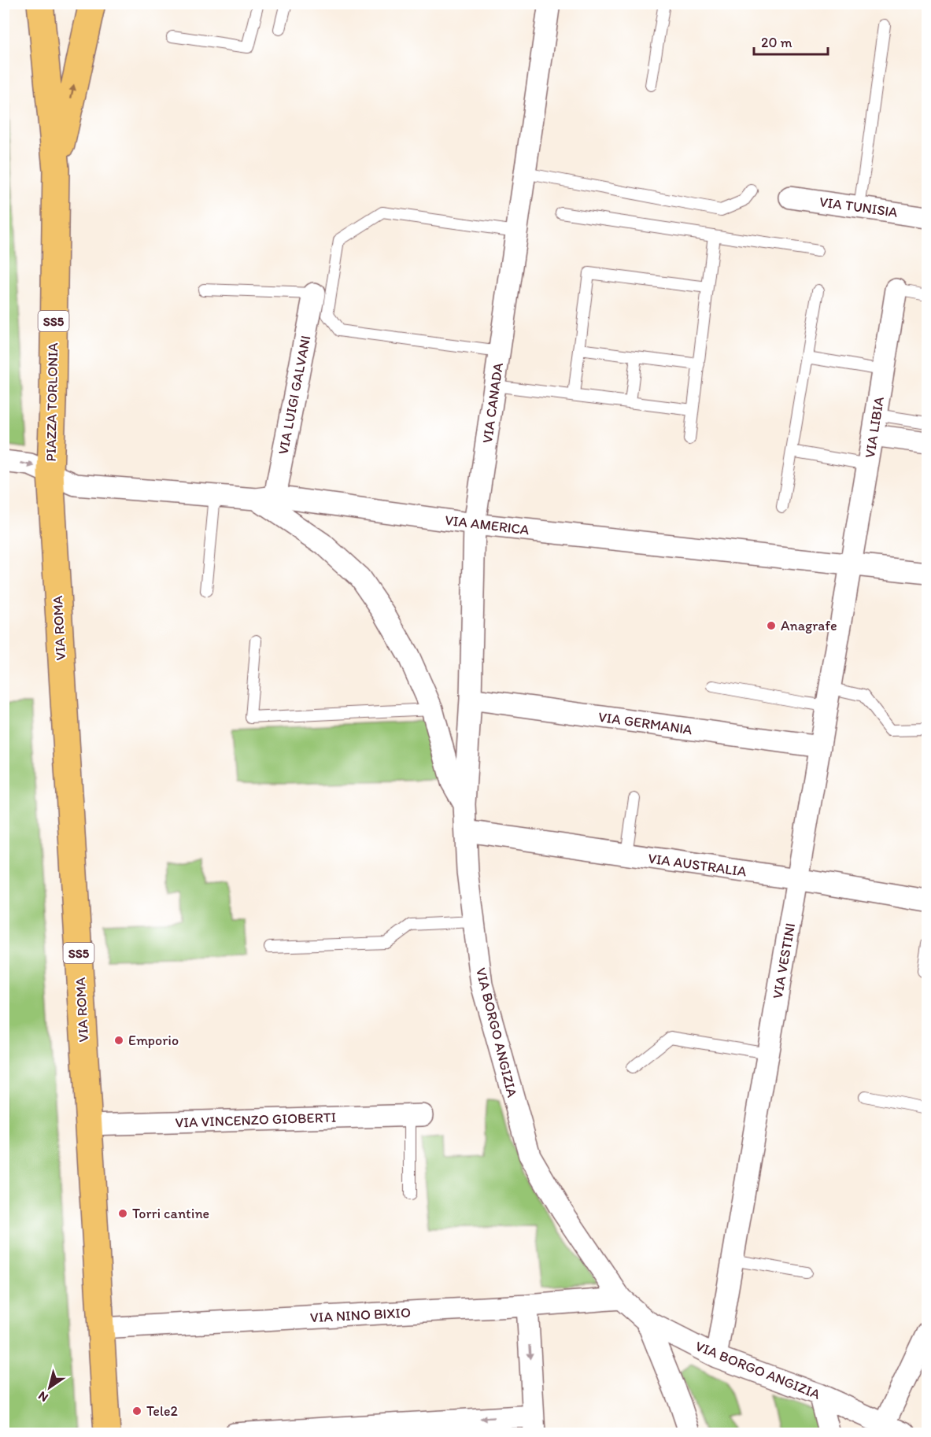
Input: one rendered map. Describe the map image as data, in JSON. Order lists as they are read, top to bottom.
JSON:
{
  "streets": {
    "main road": ["SS5", "PIAZZA TORLONIA", "VIA ROMA"],
    "street": [
      "VIA TUNISIA",
      "VIA LUIGI GALVANI",
      "VIA CANADA",
      "VIA LIBIA",
      "VIA AMERICA",
      "VIA GERMANIA",
      "VIA AUSTRALIA",
      "VIA VESTINI",
      "VIA BORGO ANGIZIA",
      "VIA VINCENZO GIOBERTI",
      "VIA NINO BIXIO"
    ]
  },
  "crossings": [
    ["VIA LUIGI GALVANI", "VIA AMERICA"],
    ["VIA LUIGI GALVANI", "VIA BORGO ANGIZIA"],
    ["PIAZZA TORLONIA", "VIA AMERICA"],
    ["PIAZZA TORLONIA", "VIA ROMA"],
    ["VIA CANADA", "VIA AMERICA"],
    ["VIA CANADA", "VIA GERMANIA"],
    ["VIA CANADA", "VIA BORGO ANGIZIA"],
    ["VIA LIBIA", "VIA AMERICA"],
    ["VIA LIBIA", "VIA VESTINI"],
    ["VIA AMERICA", "VIA ROMA"],
    ["VIA AMERICA", "VIA VESTINI"],
    ["VIA AMERICA", "VIA BORGO ANGIZIA"],
    ["VIA ROMA", "VIA VINCENZO GIOBERTI"],
    ["VIA ROMA", "VIA NINO BIXIO"],
    ["VIA GERMANIA", "VIA VESTINI"],
    ["VIA AUSTRALIA", "VIA VESTINI"],
    ["VIA AUSTRALIA", "VIA BORGO ANGIZIA"],
    ["VIA VESTINI", "VIA BORGO ANGIZIA"],
    ["VIA BORGO ANGIZIA", "VIA NINO BIXIO"]
  ],
  "places": [
    "Anagrafe",
    "Emporio",
    "Torri cantine",
    "Tele2"
  ],
  "scale_bar": "20 m",
  "north": "bottom left"
}
